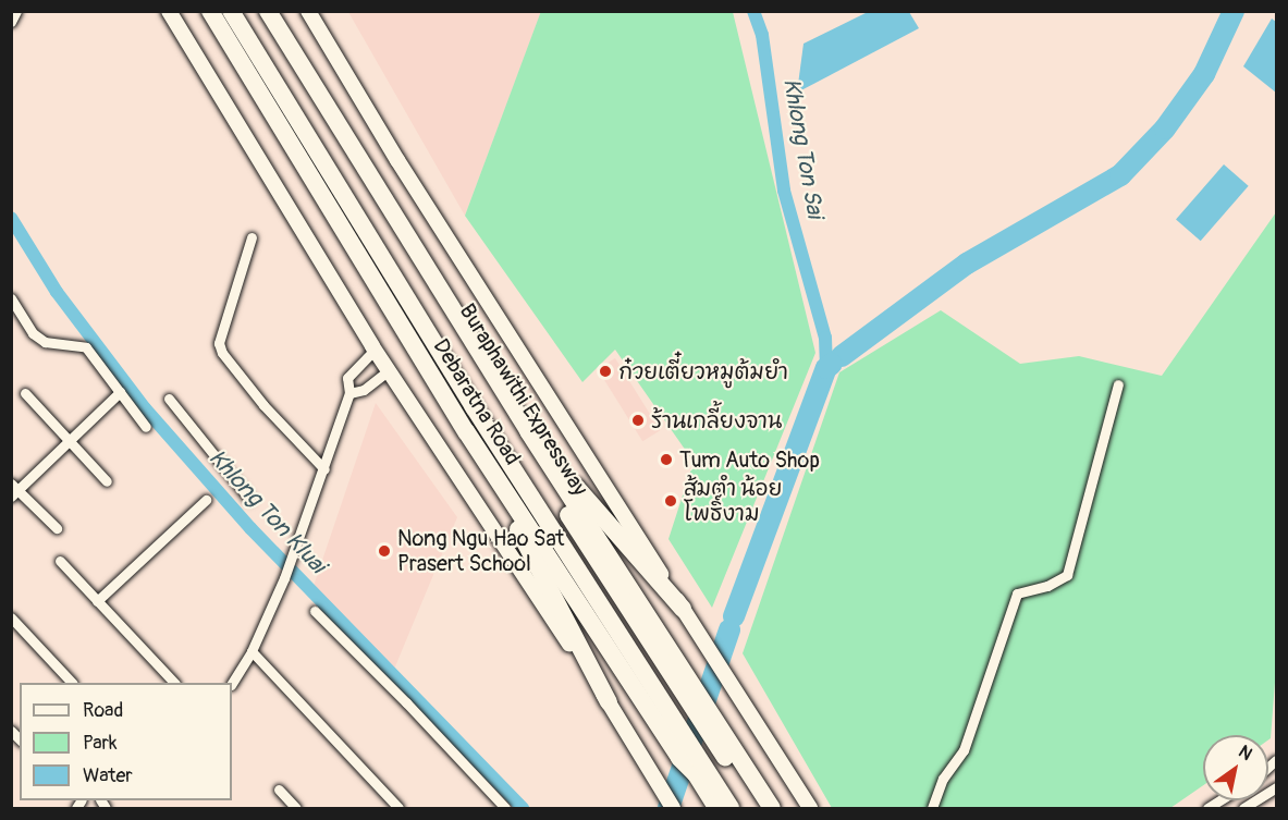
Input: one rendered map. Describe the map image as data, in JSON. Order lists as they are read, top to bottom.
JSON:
{
  "streets": {
    "highway": ["Buraphawithi Expressway", "Debaratna Road"]
  },
  "water": ["Khlong Ton Sai", "Khlong Ton Kluai"],
  "places": [
    "ก๋วยเตี๋ยวหมูต้มยำ",
    "ร้านเกลี้ยงจาน",
    "Tum Auto Shop",
    "ส้มตำ น้อย โพธิ์งาม",
    "Nong Ngu Hao Sat Prasert School"
  ],
  "legend": ["Road", "Park", "Water"],
  "north": "top right"
}
